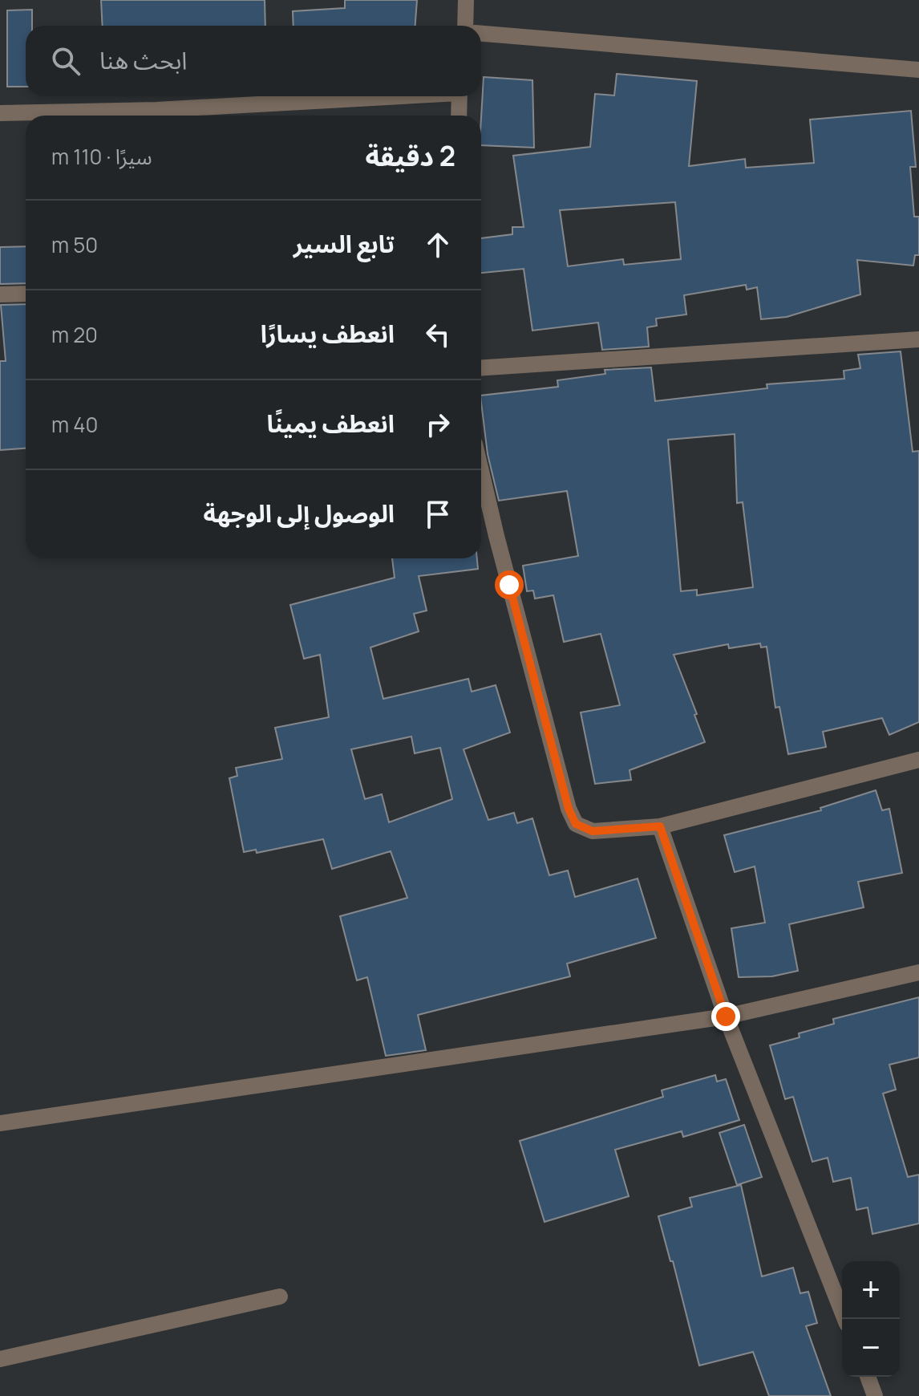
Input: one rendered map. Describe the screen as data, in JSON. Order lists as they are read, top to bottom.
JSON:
{
  "page": {
    "search": "ابحث هنا",
    "heading": ["2 دقيقة", "سيرًا · 110 m"],
    "list": [
      ["تابع السير", "50 m"],
      ["انعطف يسارًا", "20 m"],
      ["انعطف يمينًا", "40 m"],
      "الوصول إلى الوجهة"
    ],
    "map_buttons": ["+", "−"]
  }
}
